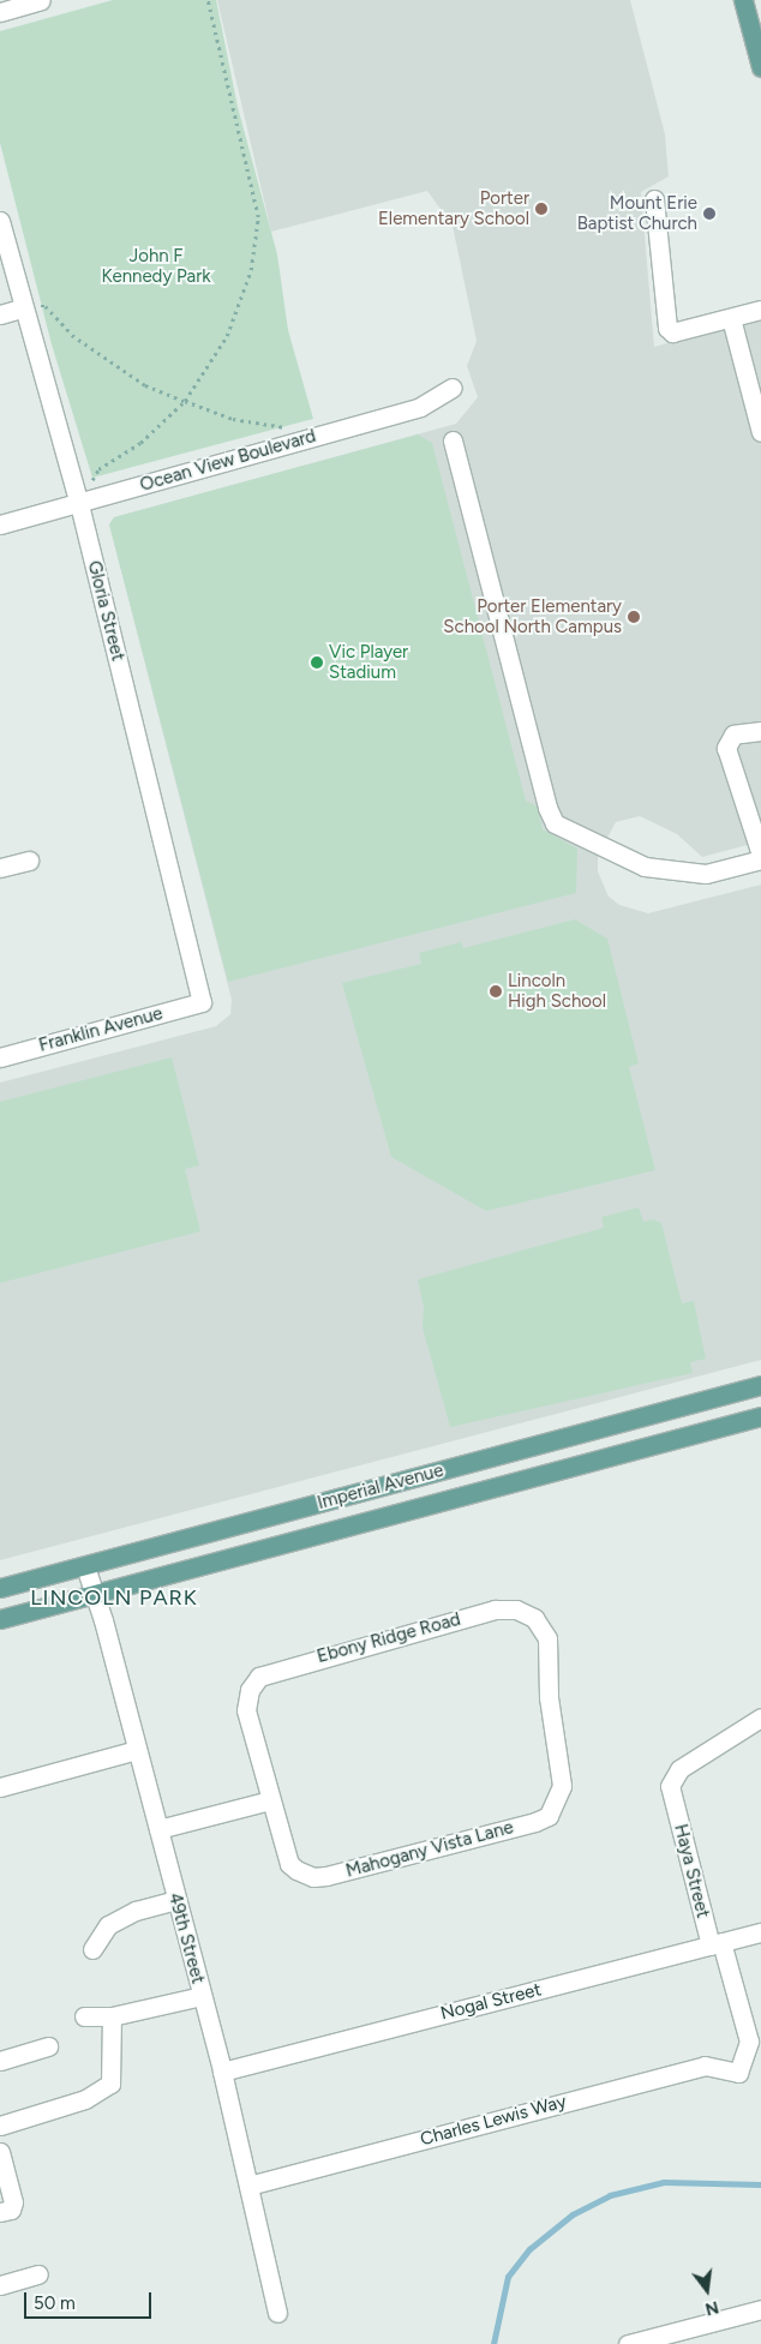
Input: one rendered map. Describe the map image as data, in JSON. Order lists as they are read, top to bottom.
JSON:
{
  "streets": {
    "main road": ["Imperial Avenue"],
    "street": [
      "Ocean View Boulevard",
      "Gloria Street",
      "Franklin Avenue",
      "Ebony Ridge Road",
      "Mahogany Vista Lane",
      "Haya Street",
      "49th Street",
      "Nogal Street",
      "Charles Lewis Way"
    ]
  },
  "crossings": [
    ["Ocean View Boulevard", "Gloria Street"],
    ["Gloria Street", "Franklin Avenue"],
    ["Imperial Avenue", "49th Street"],
    ["Ebony Ridge Road", "Mahogany Vista Lane"],
    ["Haya Street", "Nogal Street"],
    ["Haya Street", "Charles Lewis Way"],
    ["49th Street", "Nogal Street"],
    ["49th Street", "Charles Lewis Way"]
  ],
  "districts": ["LINCOLN PARK"],
  "parks": ["John F Kennedy Park"],
  "places": [
    "Porter Elementary School",
    "Mount Erie Baptist Church",
    "Porter Elementary School North Campus",
    "Vic Player Stadium",
    "Lincoln High School"
  ],
  "scale_bar": "50 m",
  "north": "bottom"
}
